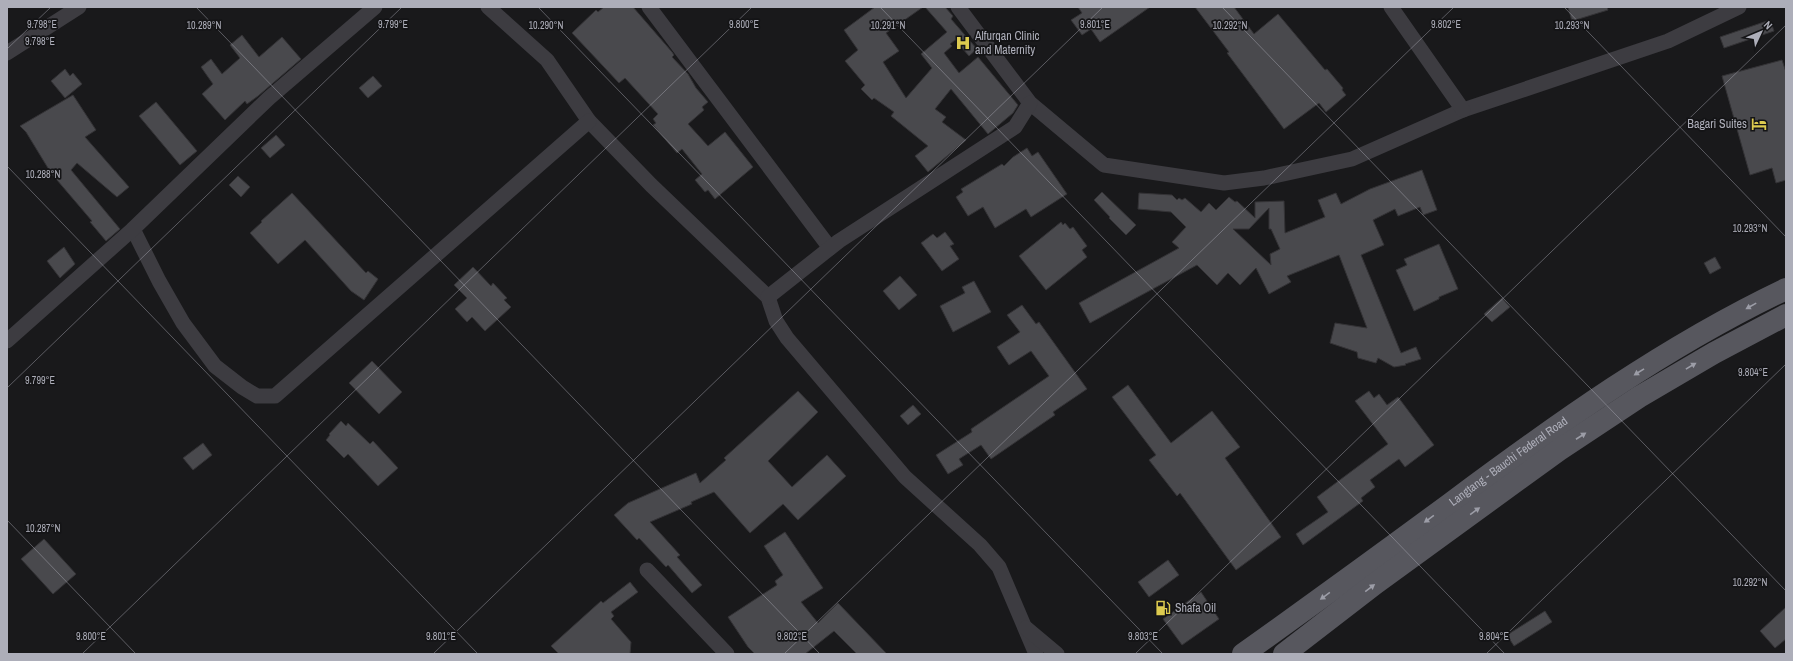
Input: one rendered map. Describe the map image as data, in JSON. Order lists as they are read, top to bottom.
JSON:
{
  "streets": {
    "main road": ["Langtang - Bauchi Federal Road"]
  },
  "places": {
    "hospital": ["Alfurqan Clinic and Maternity"],
    "hotel": ["Bagari Suites"],
    "fuel station": ["Shafa Oil"]
  },
  "north": "top right",
  "coordinates": [
    "9.798°E",
    "9.799°E",
    "9.800°E",
    "9.801°E",
    "9.802°E",
    "10.290°N",
    "10.289°N",
    "10.291°N",
    "10.292°N",
    "10.293°N",
    "10.288°N",
    "9.804°E",
    "10.287°N",
    "9.803°E"
  ]
}
